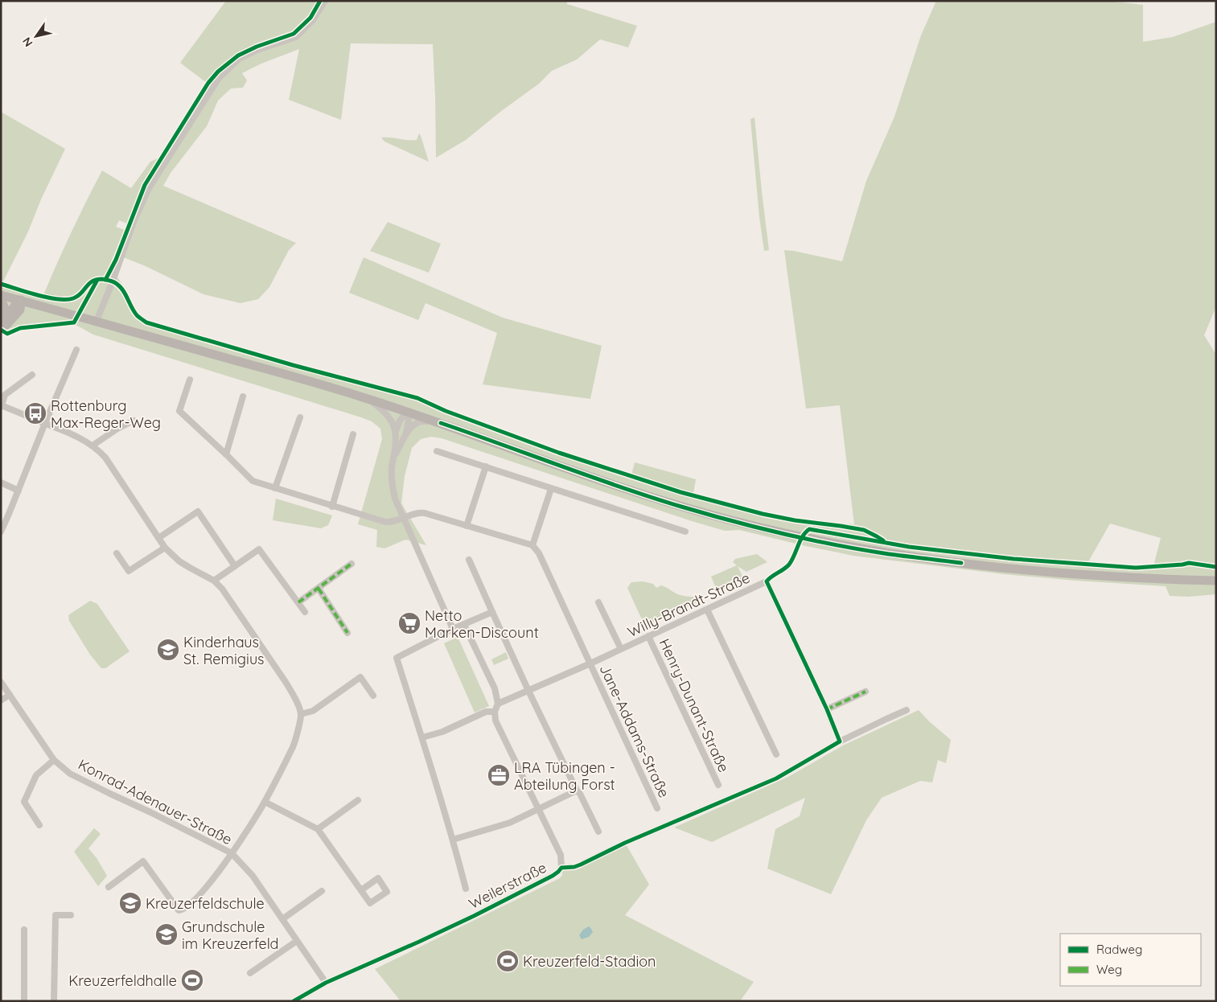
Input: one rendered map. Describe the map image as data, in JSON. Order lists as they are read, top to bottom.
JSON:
{
  "streets": {
    "street": [
      "Willy-Brandt-Straße",
      "Henry-Dunant-Straße",
      "Jane-Addams-Straße",
      "Konrad-Adenauer-Straße",
      "Weilerstraße"
    ]
  },
  "crossings": [
    ["Willy-Brandt-Straße", "Henry-Dunant-Straße"],
    ["Willy-Brandt-Straße", "Jane-Addams-Straße"],
    ["Konrad-Adenauer-Straße", "Weilerstraße"]
  ],
  "places": {
    "bus stop": ["Rottenburg Max-Reger-Weg"],
    "supermarket": ["Netto Marken-Discount"],
    "school or university": ["Kinderhaus St. Remigius", "Kreuzerfeldschule", "Grundschule im Kreuzerfeld"],
    "office": ["LRA Tübingen - Abteilung Forst"],
    "sports": ["Kreuzerfeld-Stadion", "Kreuzerfeldhalle"]
  },
  "legend": ["Radweg", "Weg"],
  "north": "bottom left"
}
